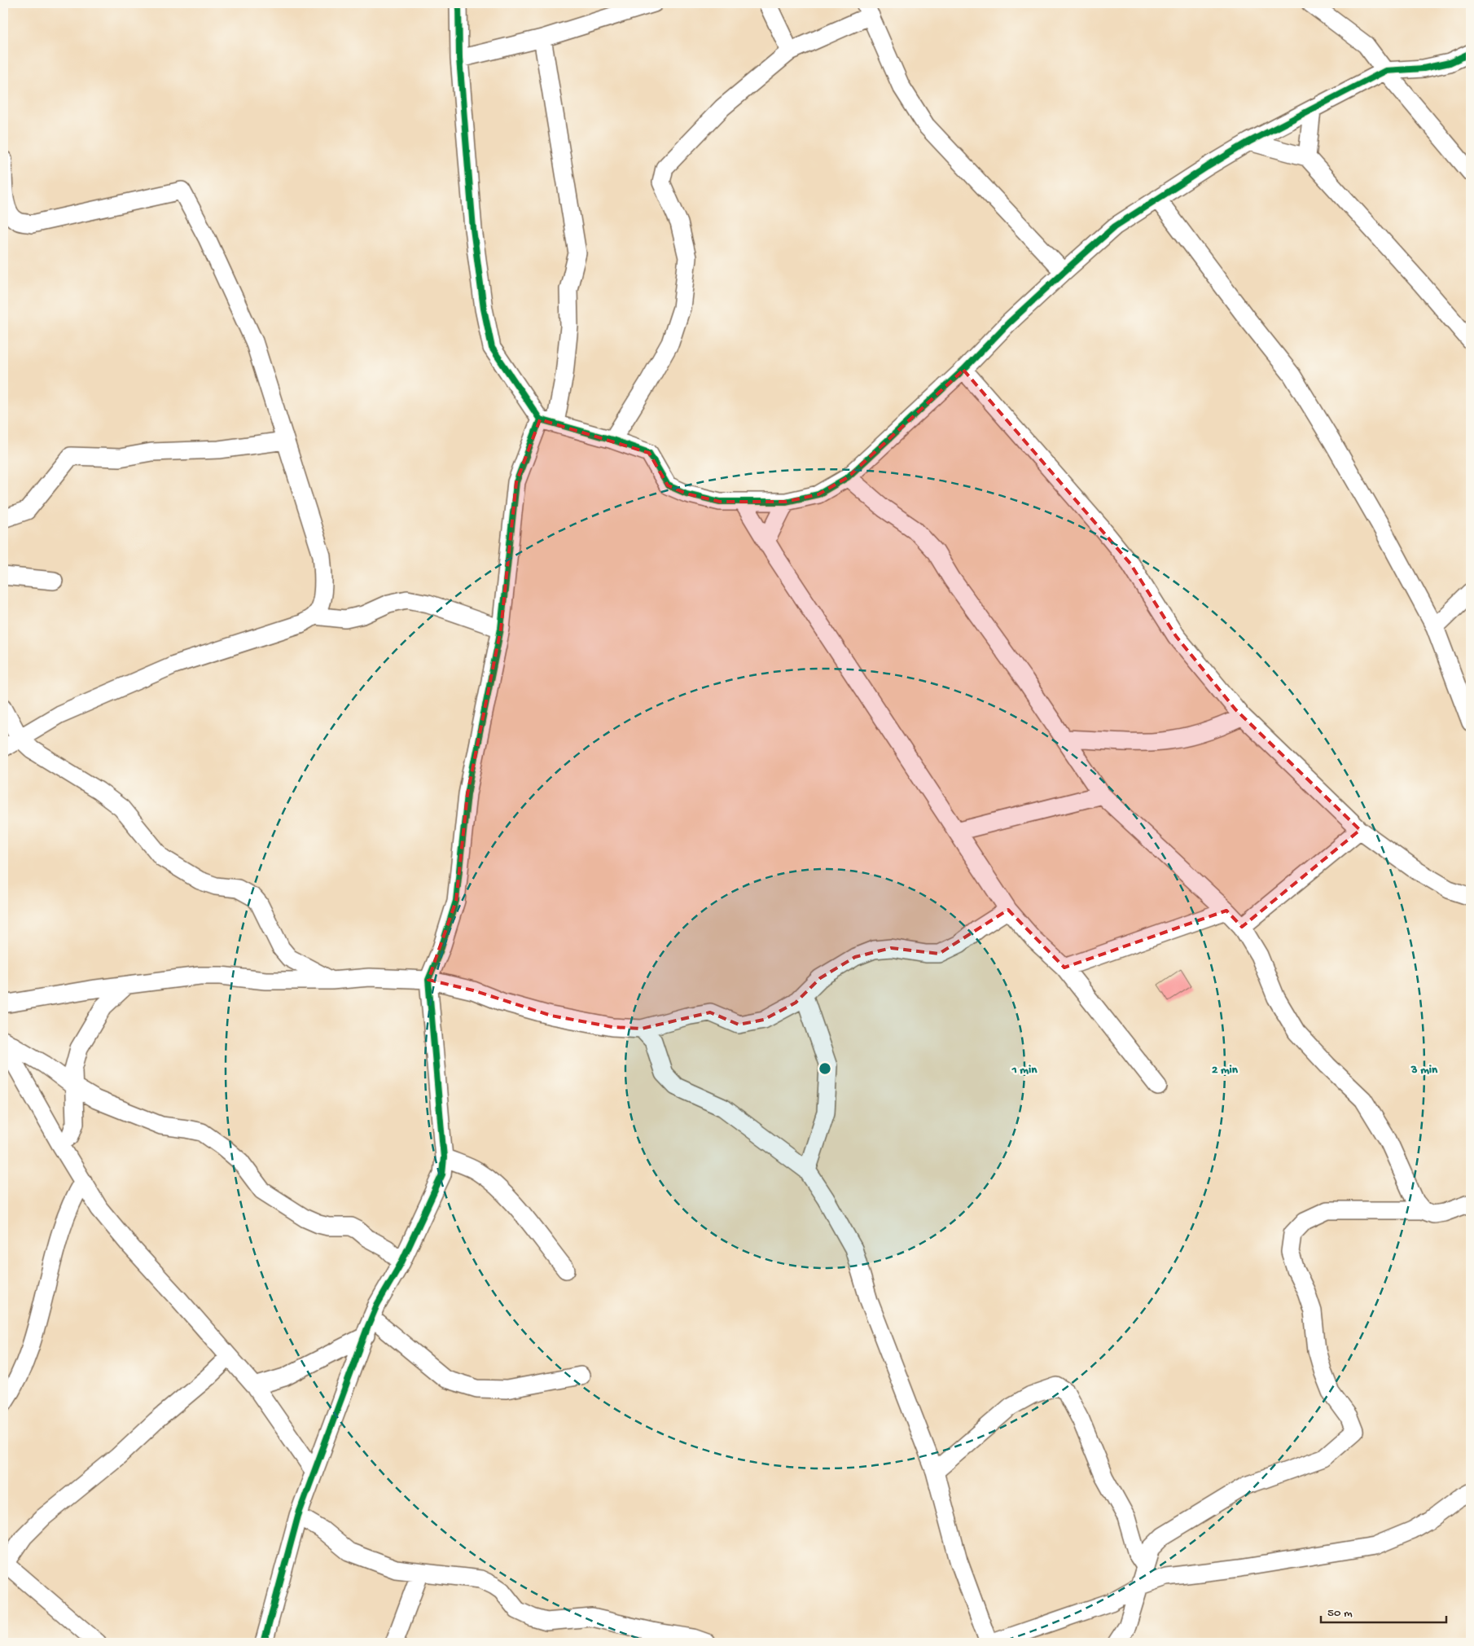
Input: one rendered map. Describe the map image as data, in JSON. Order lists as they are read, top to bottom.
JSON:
{
  "scale_bar": "50 m",
  "rings": ["1 min", "2 min", "3 min"]
}
